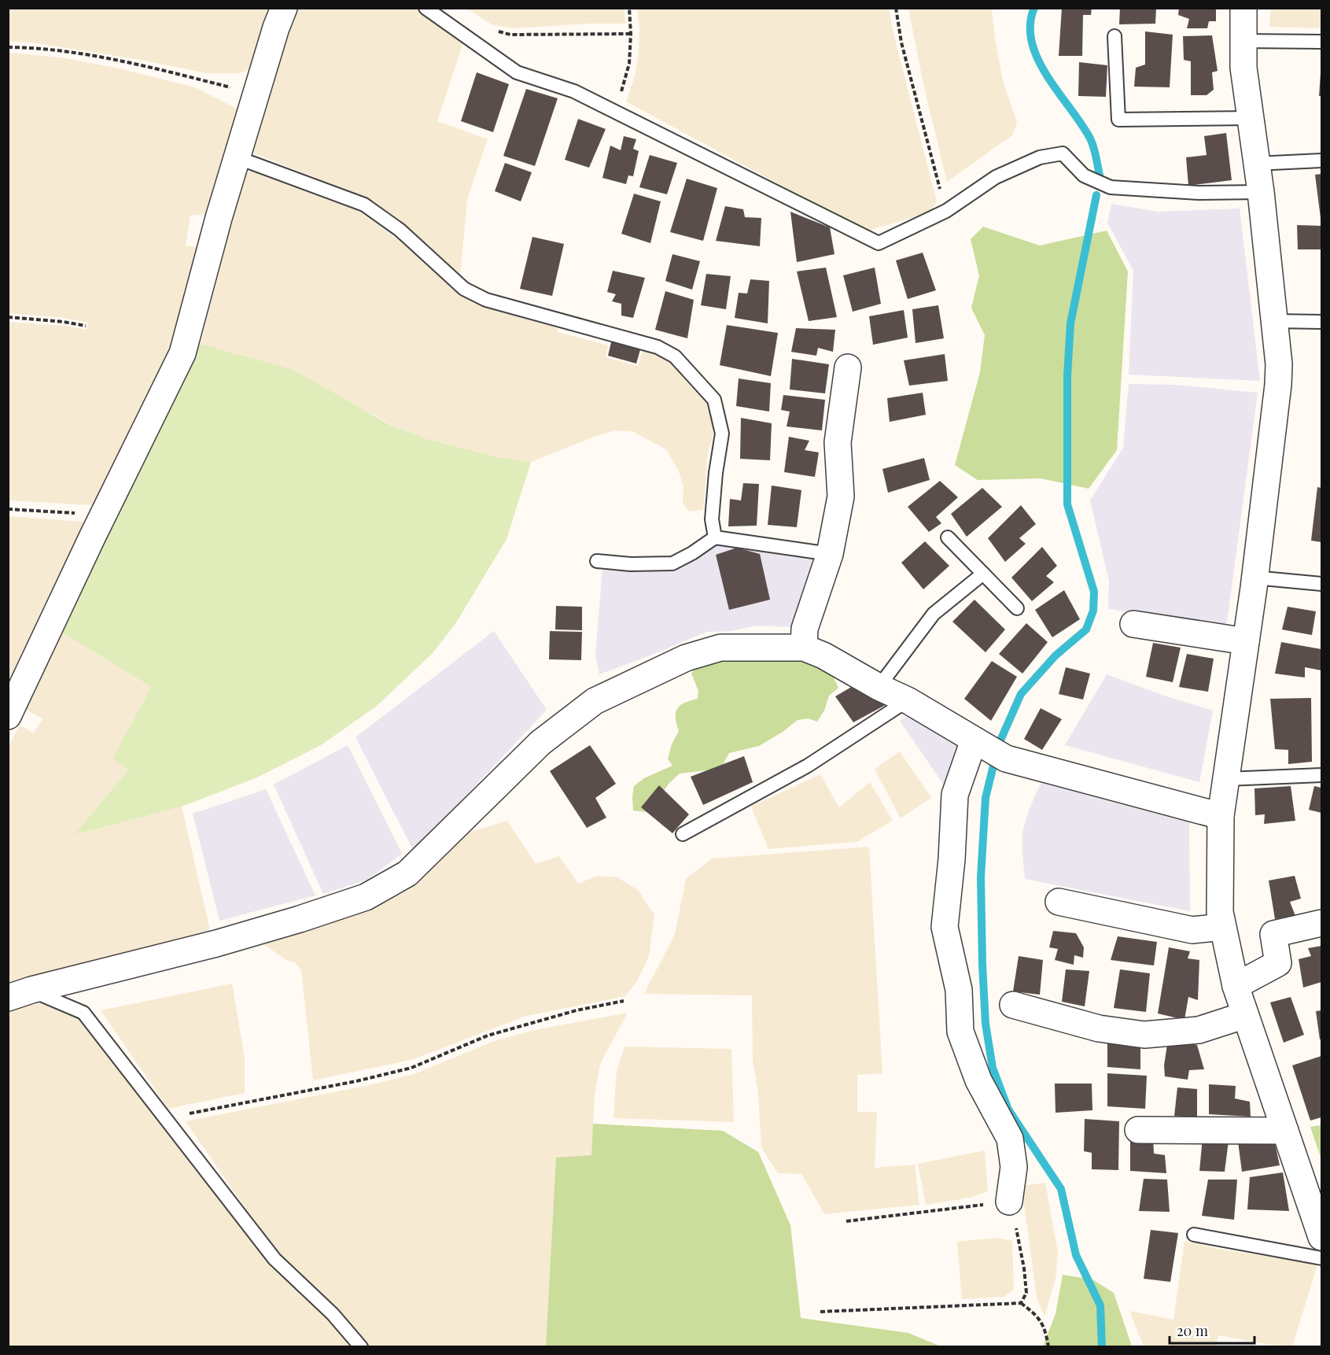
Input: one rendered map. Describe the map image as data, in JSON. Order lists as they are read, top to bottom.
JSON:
{
  "scale_bar": "20 m"
}
